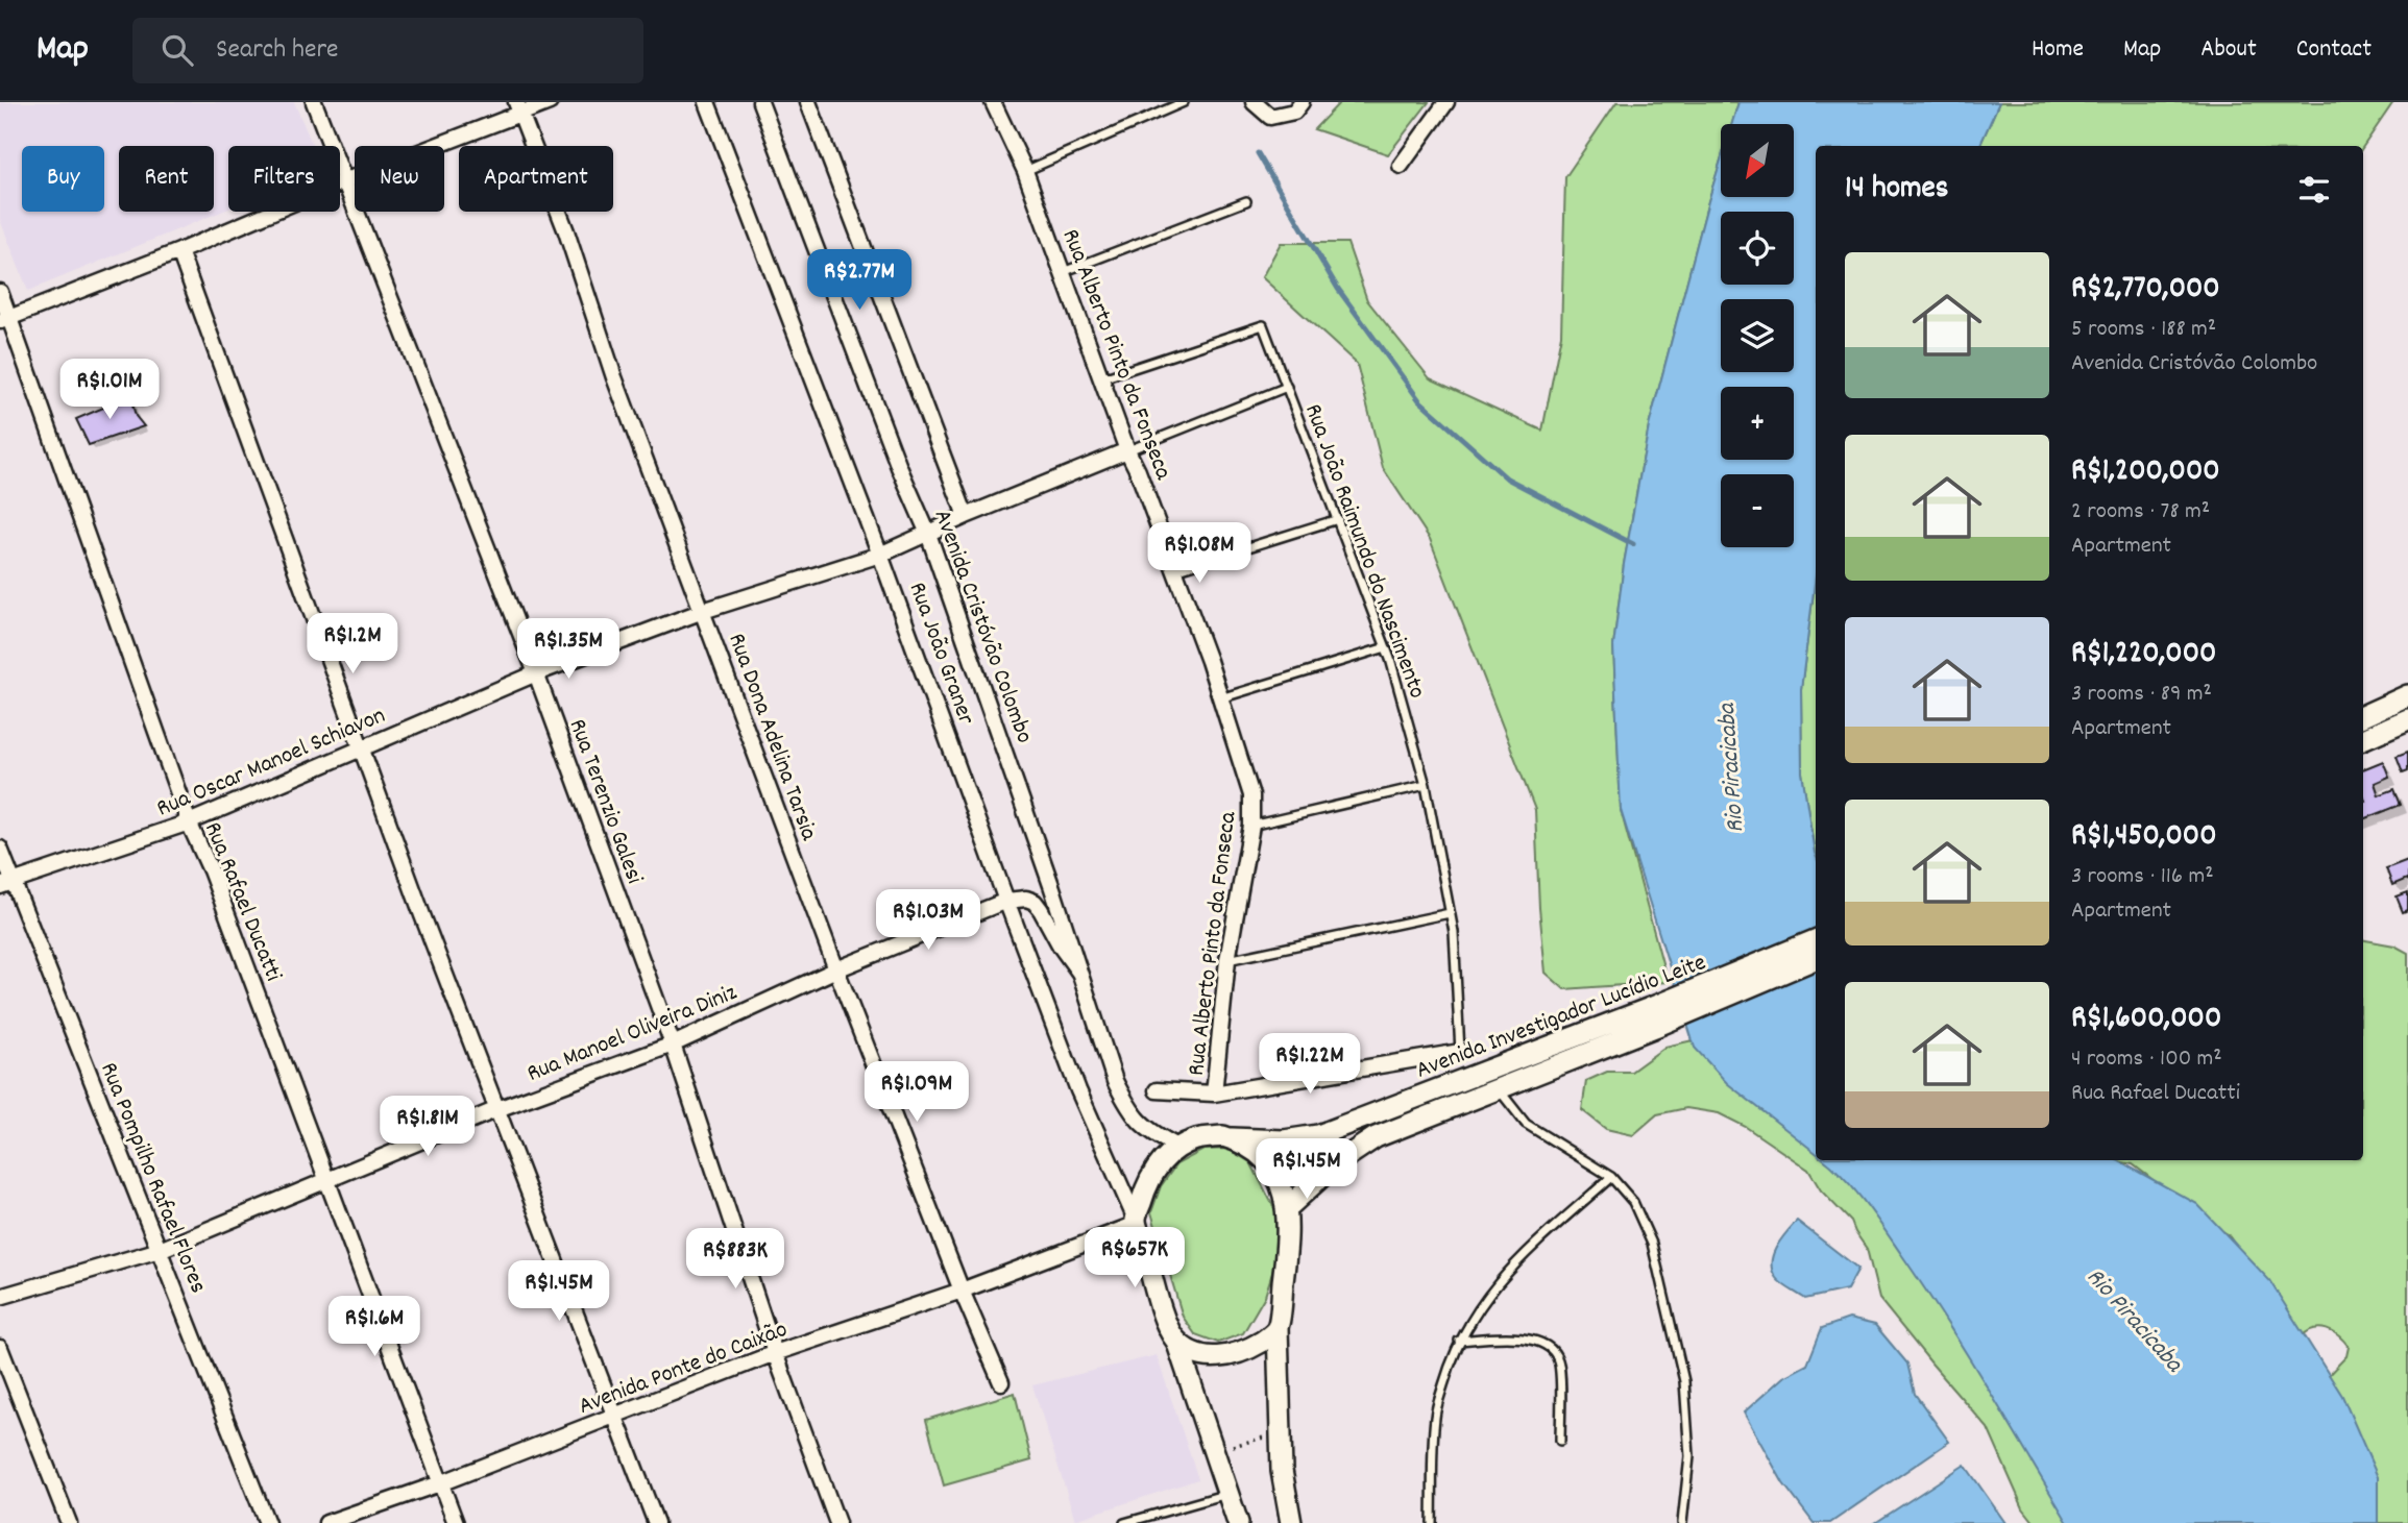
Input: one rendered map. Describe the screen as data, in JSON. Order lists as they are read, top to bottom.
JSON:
{
  "streets": {
    "main road": ["Avenida Investigador Lucídio Leite"],
    "street": [
      "Rua Alberto Pinto da Fonseca",
      "Avenida Cristóvão Colombo",
      "Rua João Graner",
      "Rua Dona Adelina Tarsia",
      "Rua Oscar Manoel Schiavon",
      "Rua Terenzio Galesi",
      "Rua Rafael Ducatti",
      "Rua Manoel Oliveira Diniz",
      "Rua Pompilho Rafael Flores",
      "Avenida Ponte do Caixão"
    ],
    "lane": ["Rua João Raimundo do Nascimento"]
  },
  "crossings": [
    ["Rua Alberto Pinto da Fonseca", "Rua João Raimundo do Nascimento"],
    ["Rua Alberto Pinto da Fonseca", "Rua Oscar Manoel Schiavon"],
    ["Avenida Cristóvão Colombo", "Rua João Graner"],
    ["Avenida Cristóvão Colombo", "Rua Oscar Manoel Schiavon"],
    ["Avenida Cristóvão Colombo", "Avenida Investigador Lucídio Leite"],
    ["Avenida Cristóvão Colombo", "Avenida Ponte do Caixão"],
    ["Rua João Graner", "Rua Oscar Manoel Schiavon"],
    ["Rua João Graner", "Avenida Investigador Lucídio Leite"],
    ["Rua João Graner", "Rua Manoel Oliveira Diniz"],
    ["Rua João Graner", "Avenida Ponte do Caixão"],
    ["Rua Dona Adelina Tarsia", "Rua Oscar Manoel Schiavon"],
    ["Rua Dona Adelina Tarsia", "Rua Manoel Oliveira Diniz"],
    ["Rua Dona Adelina Tarsia", "Avenida Ponte do Caixão"],
    ["Rua Oscar Manoel Schiavon", "Rua Terenzio Galesi"],
    ["Rua Oscar Manoel Schiavon", "Rua Rafael Ducatti"],
    ["Rua Oscar Manoel Schiavon", "Rua Pompilho Rafael Flores"],
    ["Rua Terenzio Galesi", "Rua Manoel Oliveira Diniz"],
    ["Rua Terenzio Galesi", "Avenida Ponte do Caixão"],
    ["Rua Rafael Ducatti", "Rua Manoel Oliveira Diniz"],
    ["Rua Rafael Ducatti", "Avenida Ponte do Caixão"],
    ["Avenida Investigador Lucídio Leite", "Avenida Ponte do Caixão"],
    ["Rua Manoel Oliveira Diniz", "Rua Pompilho Rafael Flores"]
  ],
  "water": ["Rio Piracicaba"],
  "north": "bottom left",
  "page": {
    "header": "Map",
    "search": "Search here",
    "nav": [
      "Home",
      "Map",
      "About",
      "Contact"
    ],
    "map_buttons": ["+", "−"],
    "chip": [
      "Buy",
      "Rent",
      "Filters",
      "New",
      "Apartment"
    ],
    "heading": "14 homes",
    "list": [
      {
        "name": "R$2,770,000",
        "note": "5 rooms · 188 m² · Avenida Cristóvão Colombo"
      },
      {
        "name": "R$1,200,000",
        "note": "2 rooms · 78 m² · Apartment"
      },
      {
        "name": "R$1,220,000",
        "note": "3 rooms · 89 m² · Apartment"
      },
      {
        "name": "R$1,450,000",
        "note": "3 rooms · 116 m² · Apartment"
      },
      {
        "name": "R$1,600,000",
        "note": "4 rooms · 100 m² · Rua Rafael Ducatti"
      }
    ],
    "price": [
      "R$2.77M",
      "R$1.01M",
      "R$1.08M",
      "R$1.2M",
      "R$1.35M",
      "R$1.03M",
      "R$1.22M",
      "R$1.09M",
      "R$1.81M",
      "R$1.45M",
      "R$657K",
      "R$883K",
      "R$1.45M",
      "R$1.6M"
    ]
  }
}
